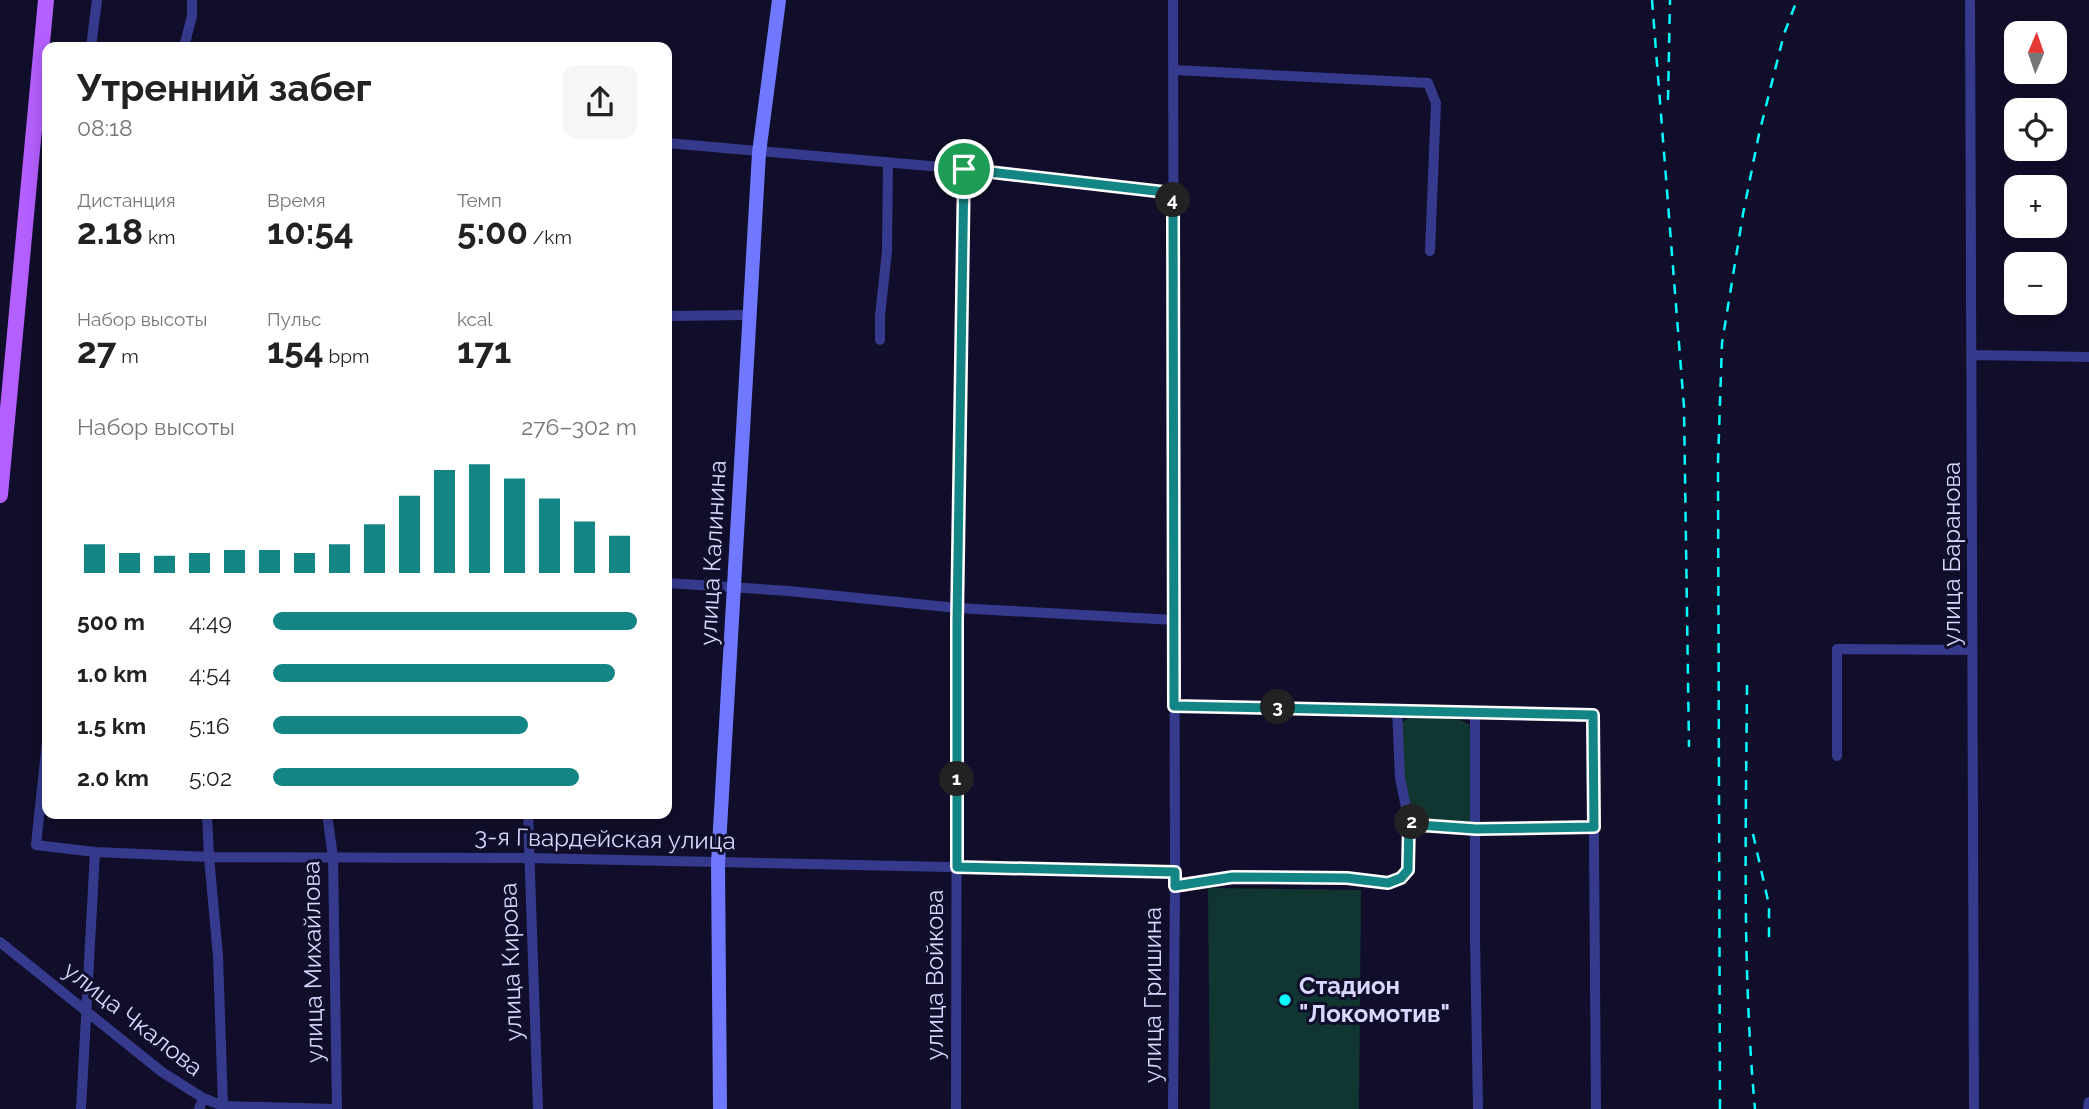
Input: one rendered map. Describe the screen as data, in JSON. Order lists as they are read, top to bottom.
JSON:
{
  "streets": {
    "street": [
      "улица Калинина",
      "улица Баранова",
      "3-я Гвардейская улица",
      "улица Михайлова",
      "улица Кирова",
      "улица Войкова",
      "улица Гришина",
      "улица Чкалова"
    ]
  },
  "crossings": [
    ["улица Калинина", "3-я Гвардейская улица"],
    ["3-я Гвардейская улица", "улица Михайлова"],
    ["3-я Гвардейская улица", "улица Кирова"],
    ["3-я Гвардейская улица", "улица Войкова"],
    ["3-я Гвардейская улица", "улица Гришина"],
    ["улица Михайлова", "улица Чкалова"]
  ],
  "places": ["Стадион \"Локомотив\""],
  "north": "top",
  "page": {
    "map_buttons": ["+", "−"],
    "heading": ["Утренний забег", "08:18"],
    "stats": [
      ["Дистанция", "2.18 km"],
      ["Время", "10:54"],
      ["Темп", "5:00 /km"],
      ["Набор высоты", "27 m"],
      ["Пульс", "154 bpm"],
      ["kcal", "171"]
    ],
    "pins": [
      "4",
      "3",
      "1",
      "2"
    ],
    "chart": ["Набор высоты", "276–302 m"],
    "list": [
      {
        "name": "500 m",
        "note": "4:49"
      },
      {
        "name": "1.0 km",
        "note": "4:54"
      },
      {
        "name": "1.5 km",
        "note": "5:16"
      },
      {
        "name": "2.0 km",
        "note": "5:02"
      }
    ]
  }
}
